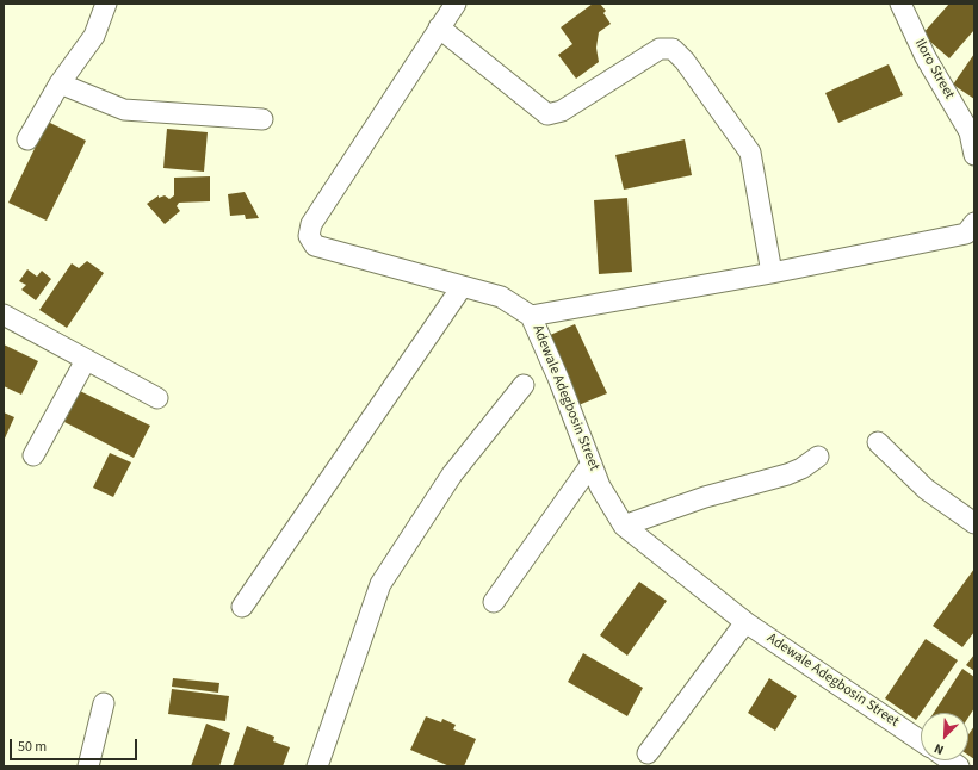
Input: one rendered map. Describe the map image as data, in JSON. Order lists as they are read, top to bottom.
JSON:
{
  "streets": {
    "street": ["Iloro Street", "Adewale Adegbosin Street"]
  },
  "scale_bar": "50 m",
  "north": "bottom left"
}
